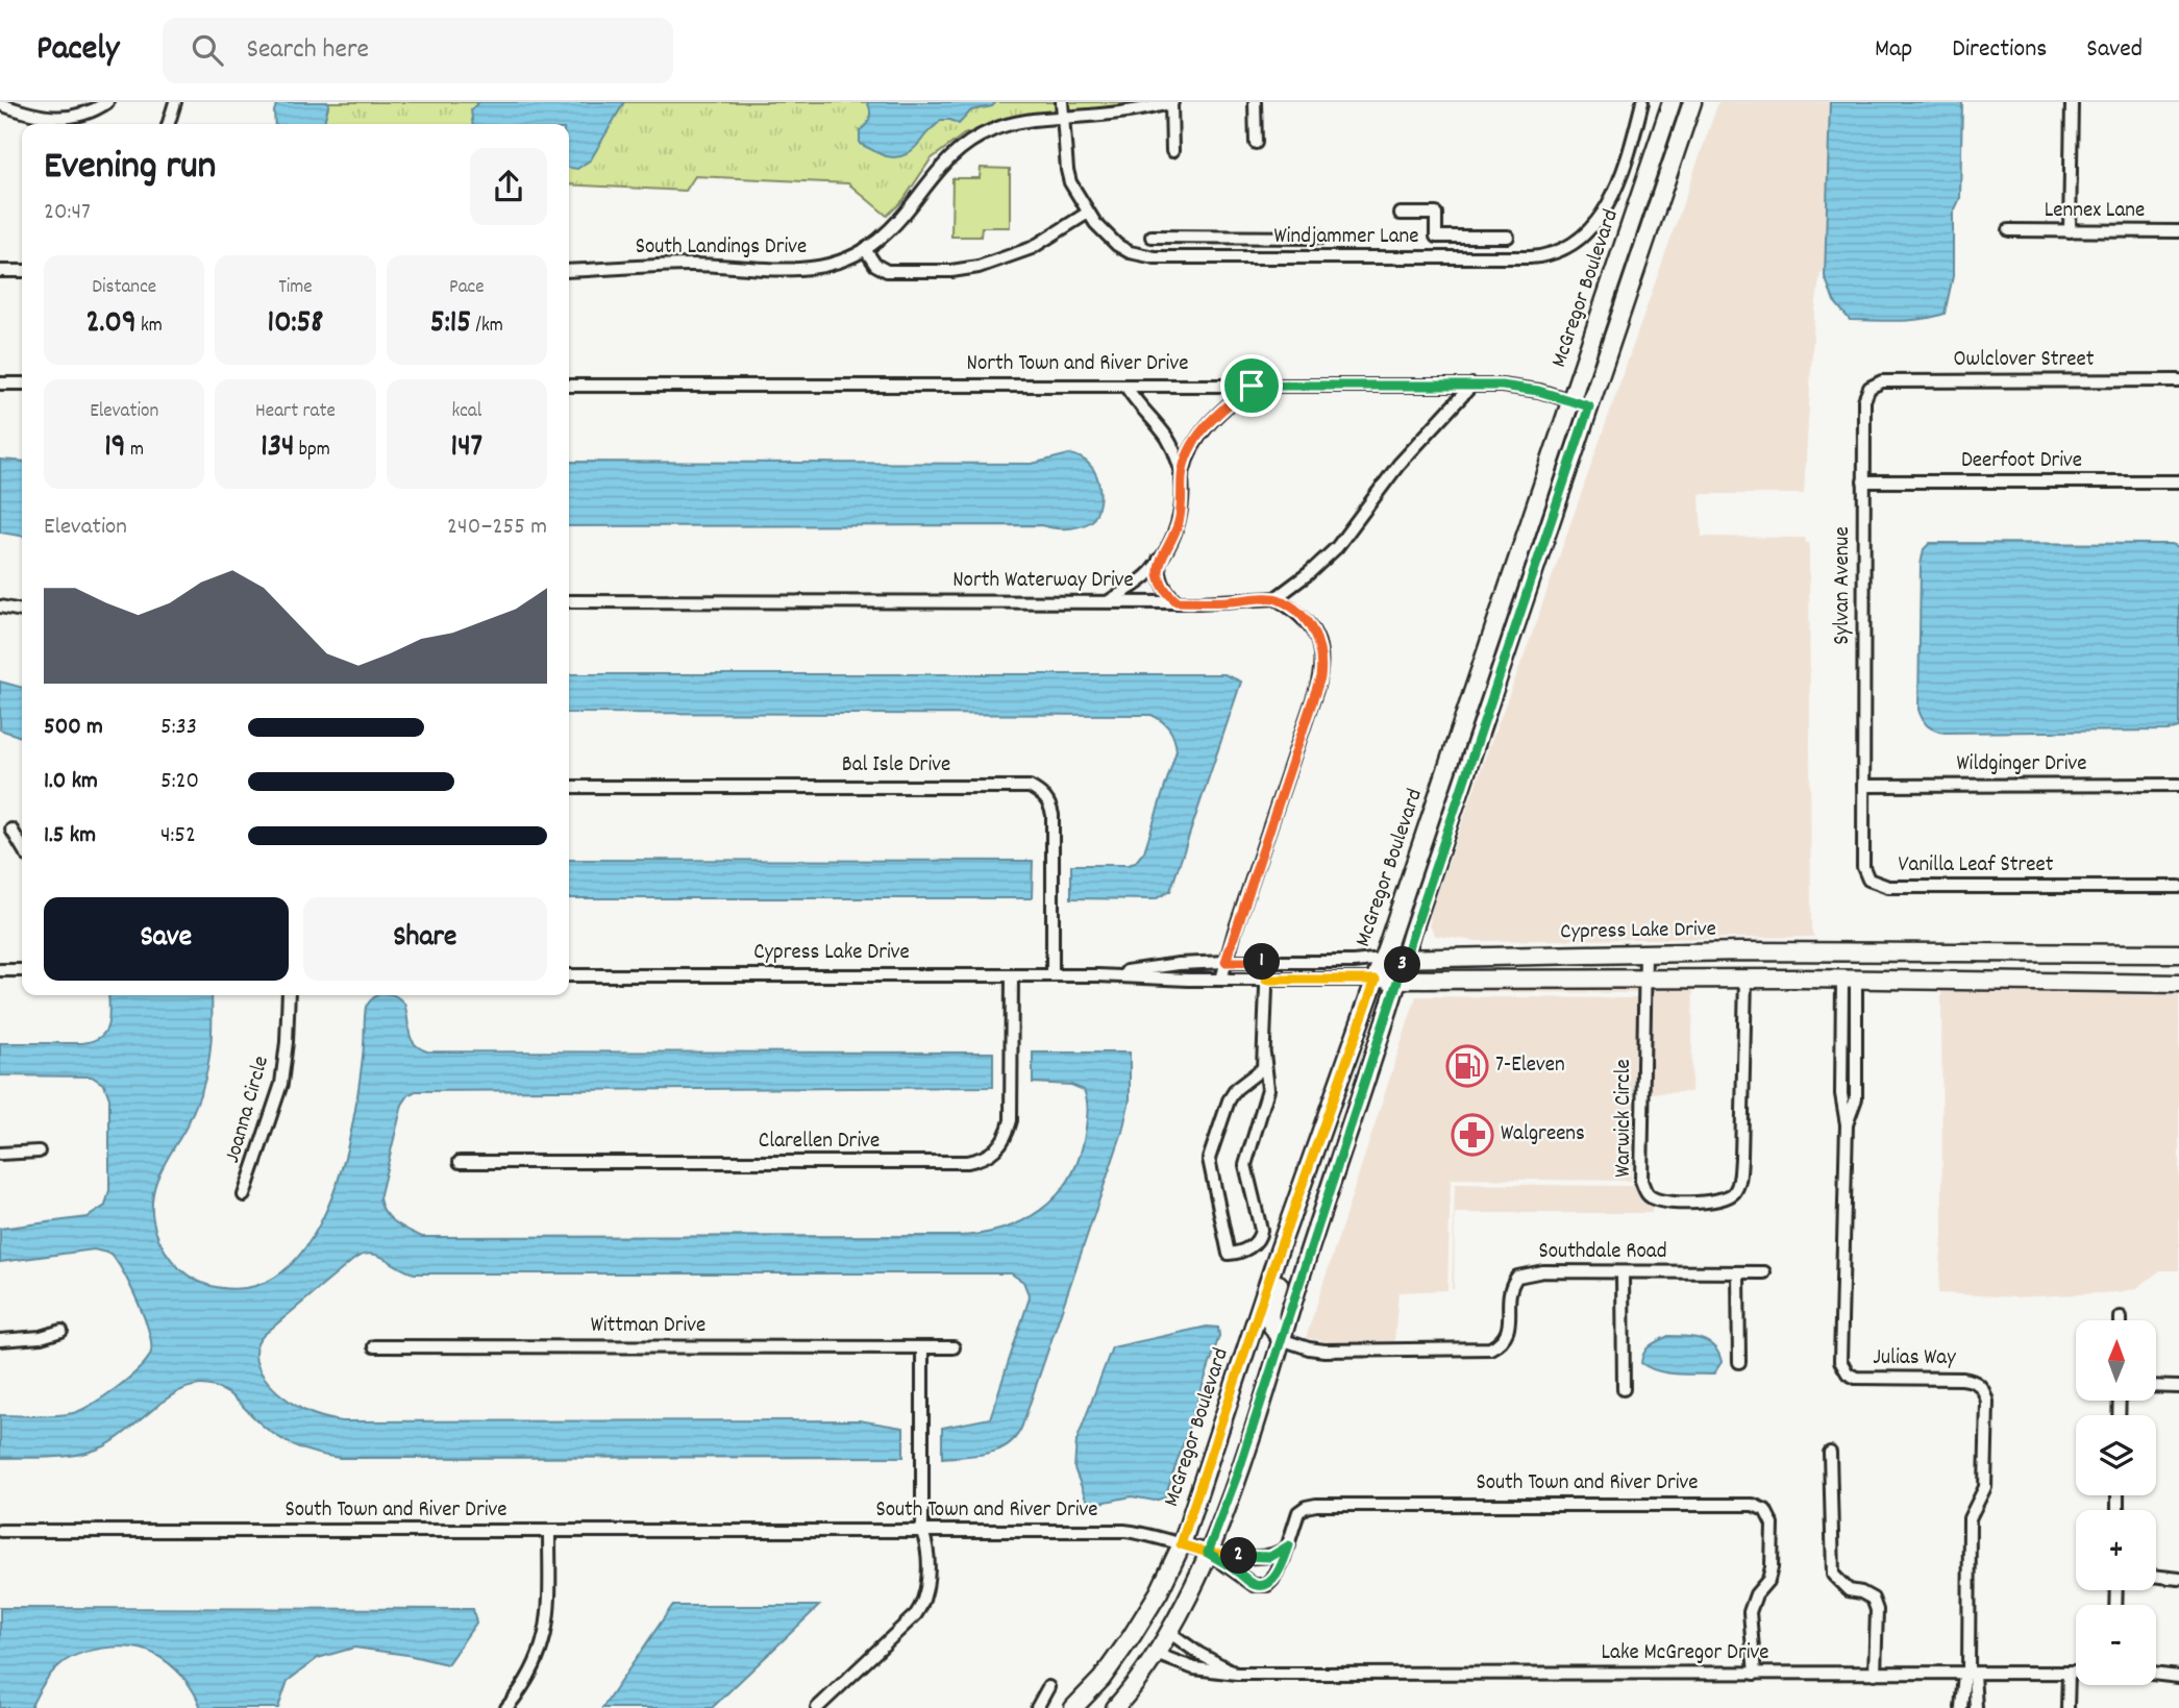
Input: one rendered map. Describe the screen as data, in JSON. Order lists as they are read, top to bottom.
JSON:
{
  "streets": {
    "main road": ["McGregor Boulevard", "Cypress Lake Drive"],
    "street": [
      "Lennex Lane",
      "Windjammer Lane",
      "South Landings Drive",
      "Owlclover Street",
      "North Town and River Drive",
      "Deerfoot Drive",
      "North Waterway Drive",
      "Sylvan Avenue",
      "Wildginger Drive",
      "Bal Isle Drive",
      "Vanilla Leaf Street",
      "Joanna Circle",
      "Warwick Circle",
      "Clarellen Drive",
      "Southdale Road",
      "Wittman Drive",
      "Julias Way",
      "South Town and River Drive",
      "Lake McGregor Drive"
    ]
  },
  "crossings": [
    ["Windjammer Lane", "South Landings Drive"],
    ["McGregor Boulevard", "North Town and River Drive"],
    ["McGregor Boulevard", "Cypress Lake Drive"],
    ["McGregor Boulevard", "Southdale Road"],
    ["McGregor Boulevard", "South Town and River Drive"],
    ["McGregor Boulevard", "Lake McGregor Drive"],
    ["Owlclover Street", "Sylvan Avenue"],
    ["Deerfoot Drive", "Sylvan Avenue"],
    ["Sylvan Avenue", "Wildginger Drive"],
    ["Sylvan Avenue", "Vanilla Leaf Street"],
    ["Wildginger Drive", "Vanilla Leaf Street"],
    ["Bal Isle Drive", "Cypress Lake Drive"],
    ["Cypress Lake Drive", "Warwick Circle"],
    ["Cypress Lake Drive", "Clarellen Drive"],
    ["Cypress Lake Drive", "Julias Way"],
    ["Julias Way", "Lake McGregor Drive"],
    ["South Town and River Drive", "Lake McGregor Drive"]
  ],
  "places": {
    "fuel station": ["7-Eleven"],
    "pharmacy": ["Walgreens"]
  },
  "north": "top",
  "page": {
    "header": "Pacely",
    "search": "Search here",
    "nav": ["Map", "Directions", "Saved"],
    "heading": ["Evening run", "20:47"],
    "stats": [
      ["Distance", "2.09 km"],
      ["Time", "10:58"],
      ["Pace", "5:15 /km"],
      ["Elevation", "19 m"],
      ["Heart rate", "134 bpm"],
      ["kcal", "147"]
    ],
    "chart": ["Elevation", "240–255 m"],
    "list": [
      {
        "name": "500 m",
        "note": "5:33"
      },
      {
        "name": "1.0 km",
        "note": "5:20"
      },
      {
        "name": "1.5 km",
        "note": "4:52"
      }
    ],
    "buttons": ["Save", "Share"],
    "pins": ["1", "3", "2"],
    "map_buttons": ["+", "−"]
  }
}
